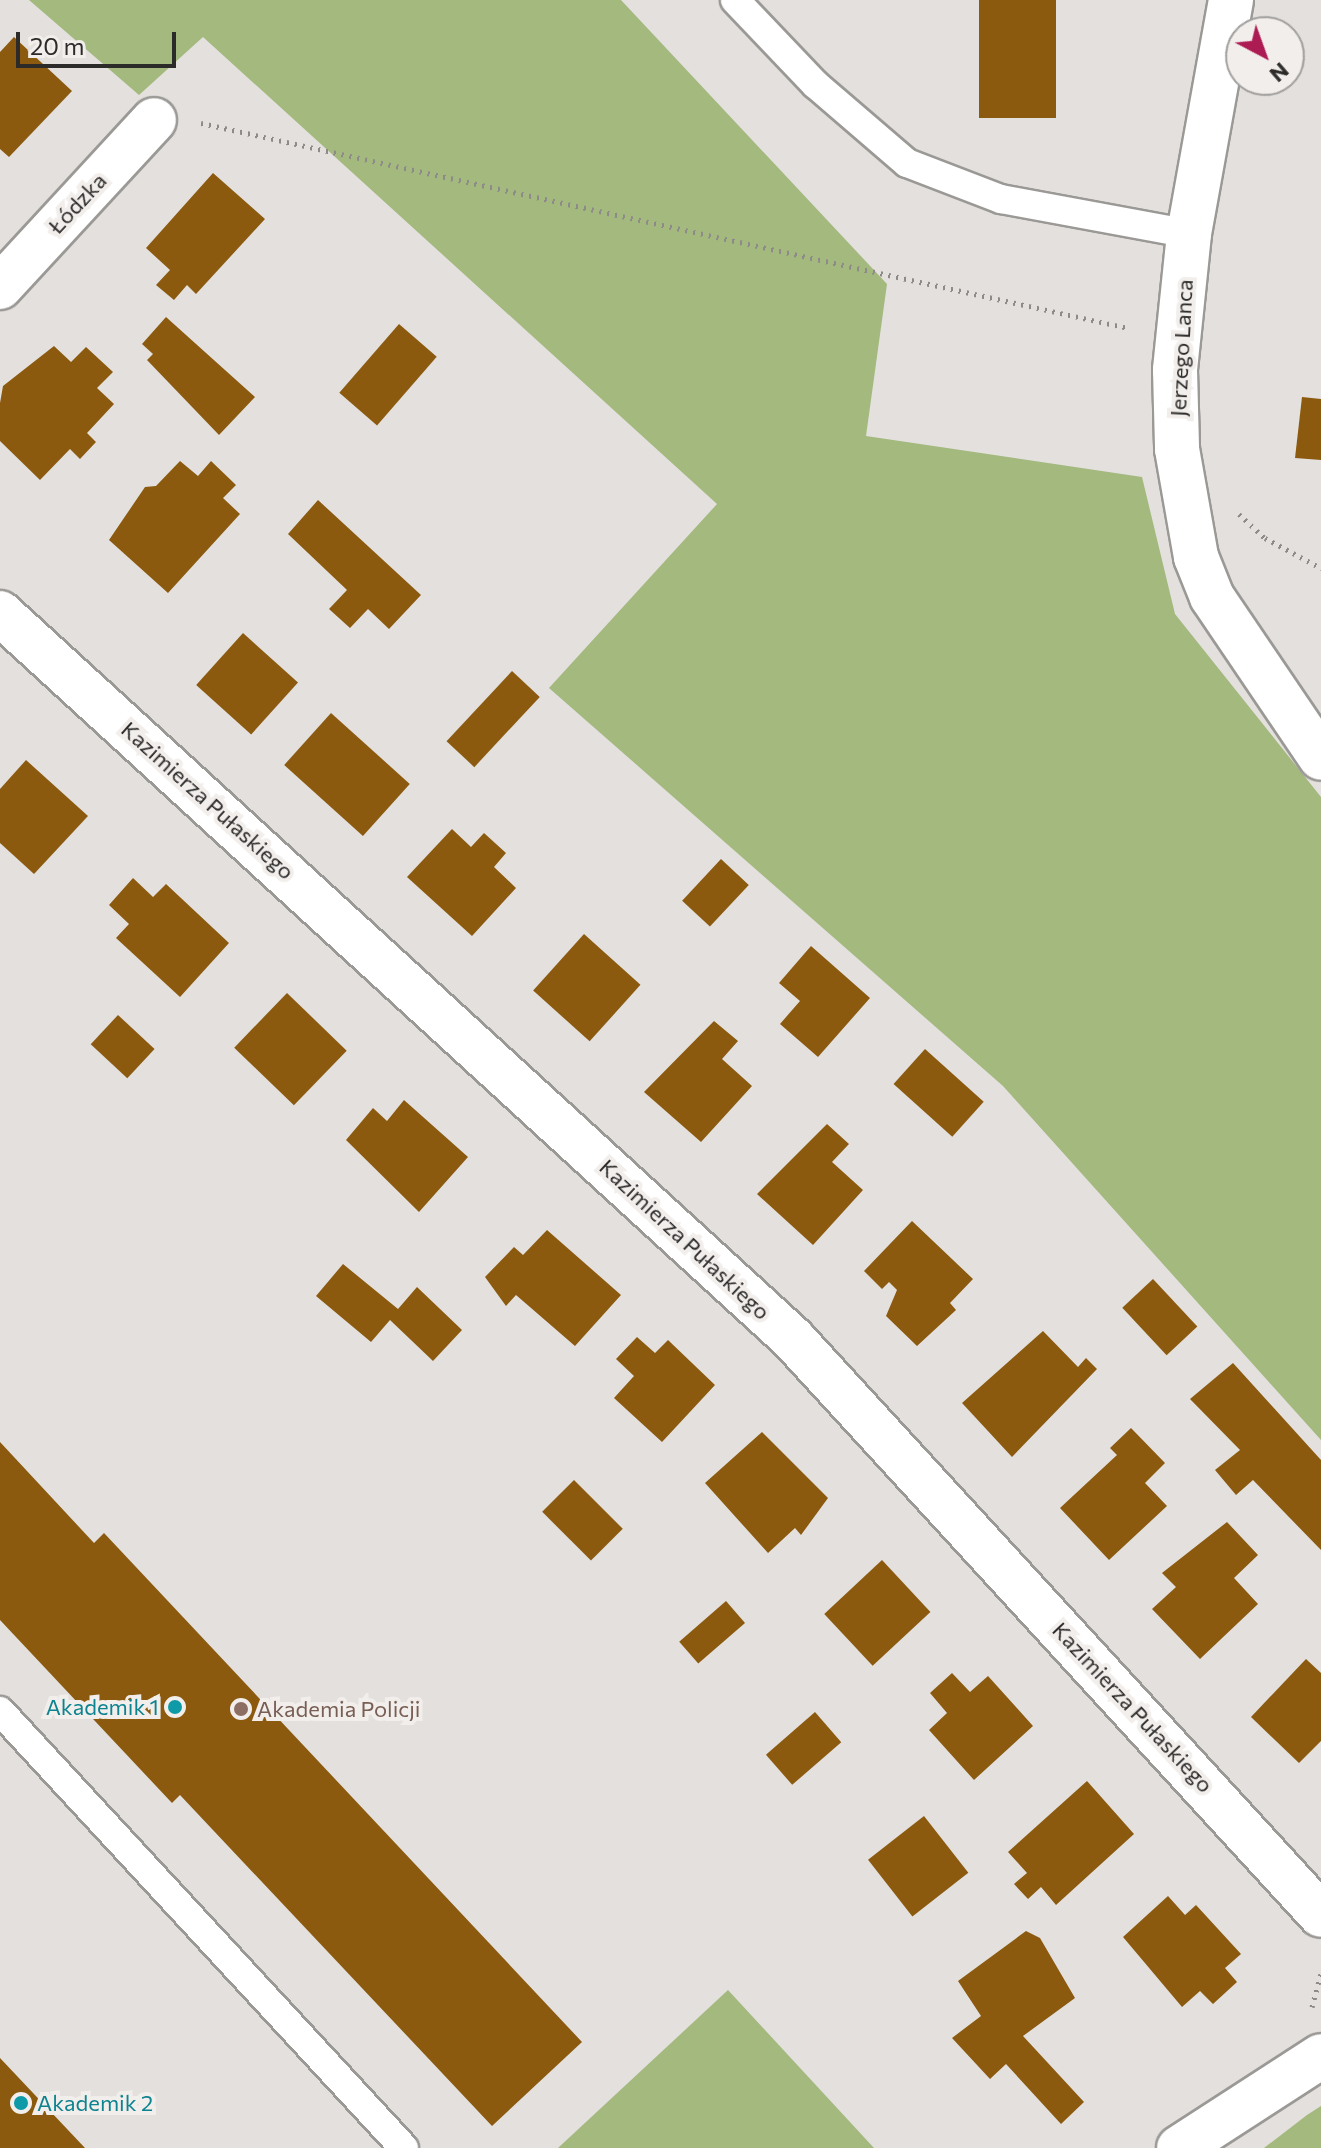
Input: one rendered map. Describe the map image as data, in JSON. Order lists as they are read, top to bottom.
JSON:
{
  "streets": {
    "street": ["Łódzka", "Jerzego Lanca", "Kazimierza Pułaskiego"]
  },
  "places": ["Akademik 1", "Akademia Policji", "Akademik 2"],
  "scale_bar": "20 m",
  "north": "bottom right"
}
